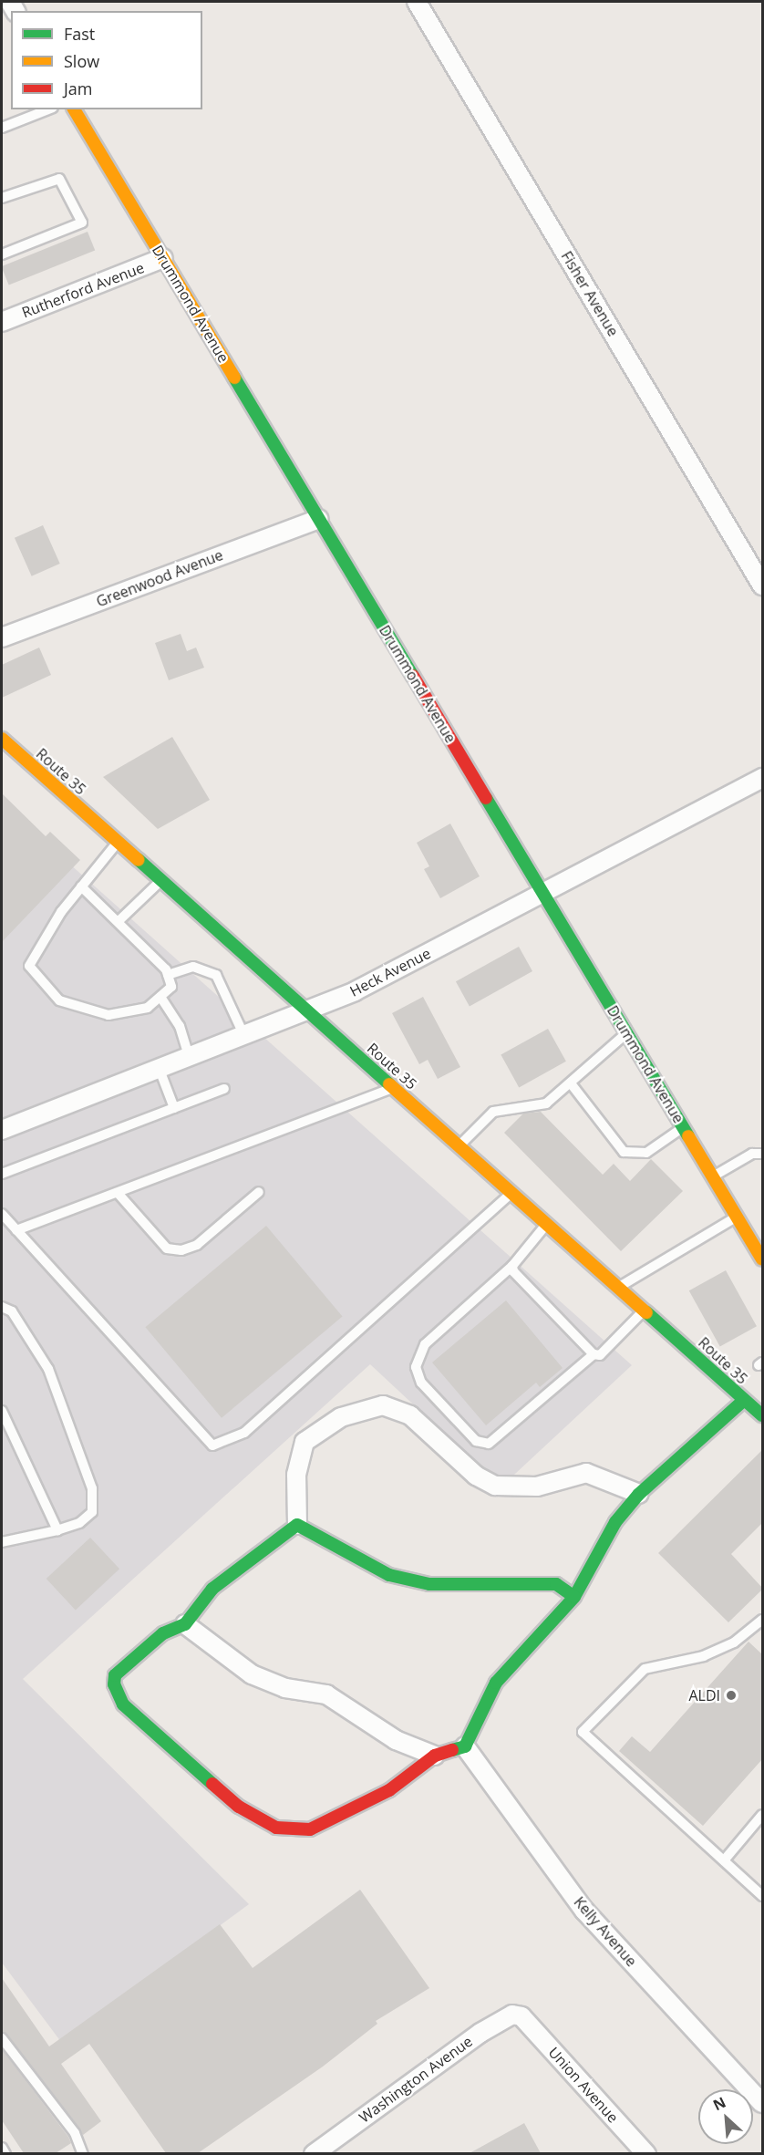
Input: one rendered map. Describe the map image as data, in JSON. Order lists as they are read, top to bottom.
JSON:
{
  "streets": {
    "street": [
      "Rutherford Avenue",
      "Fisher Avenue",
      "Drummond Avenue",
      "Greenwood Avenue",
      "Route 35",
      "Heck Avenue",
      "Kelly Avenue",
      "Washington Avenue",
      "Union Avenue"
    ]
  },
  "crossings": [
    ["Rutherford Avenue", "Drummond Avenue"],
    ["Drummond Avenue", "Greenwood Avenue"],
    ["Drummond Avenue", "Heck Avenue"],
    ["Route 35", "Heck Avenue"],
    ["Washington Avenue", "Union Avenue"]
  ],
  "places": ["ALDI"],
  "legend": ["Fast", "Slow", "Jam"],
  "north": "top left"
}
